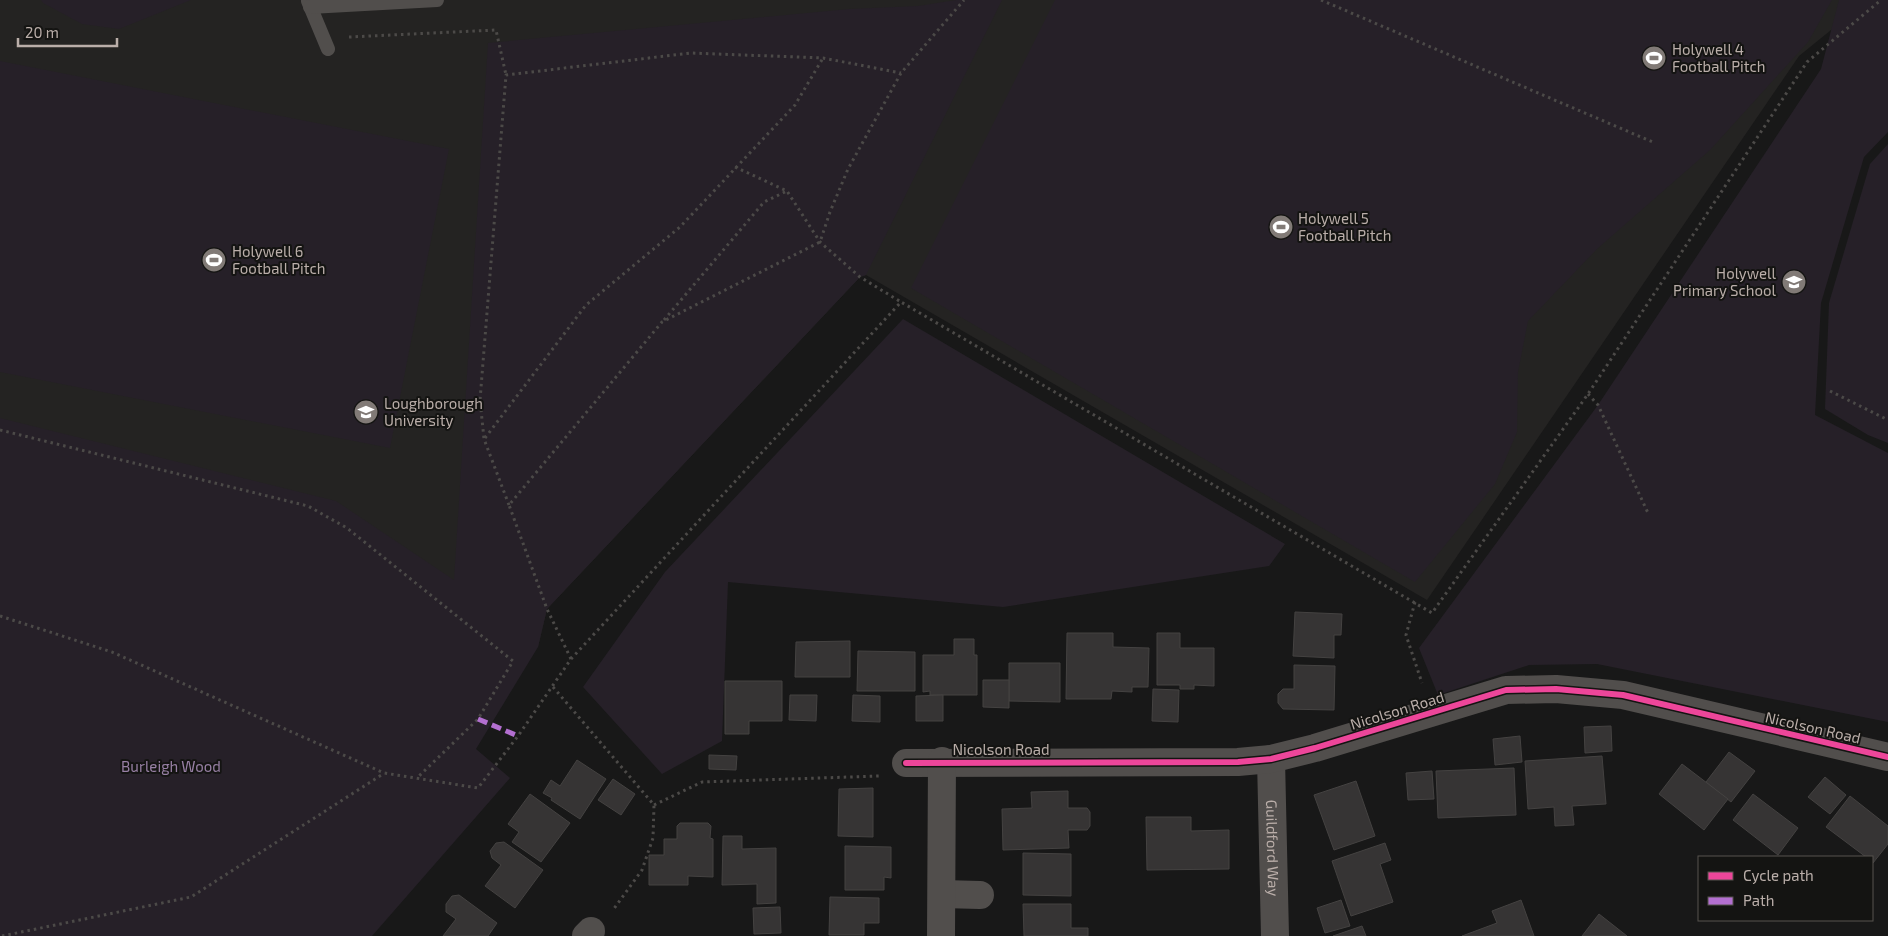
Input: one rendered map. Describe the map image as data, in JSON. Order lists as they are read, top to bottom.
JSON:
{
  "streets": {
    "street": ["Nicolson Road", "Guildford Way"]
  },
  "crossings": [
    ["Nicolson Road", "Guildford Way"]
  ],
  "parks": ["Burleigh Wood"],
  "places": {
    "sports": ["Holywell 4 Football Pitch", "Holywell 5 Football Pitch", "Holywell 6 Football Pitch"],
    "school or university": ["Holywell Primary School", "Loughborough University"]
  },
  "legend": ["Cycle path", "Path"],
  "scale_bar": "20 m"
}
